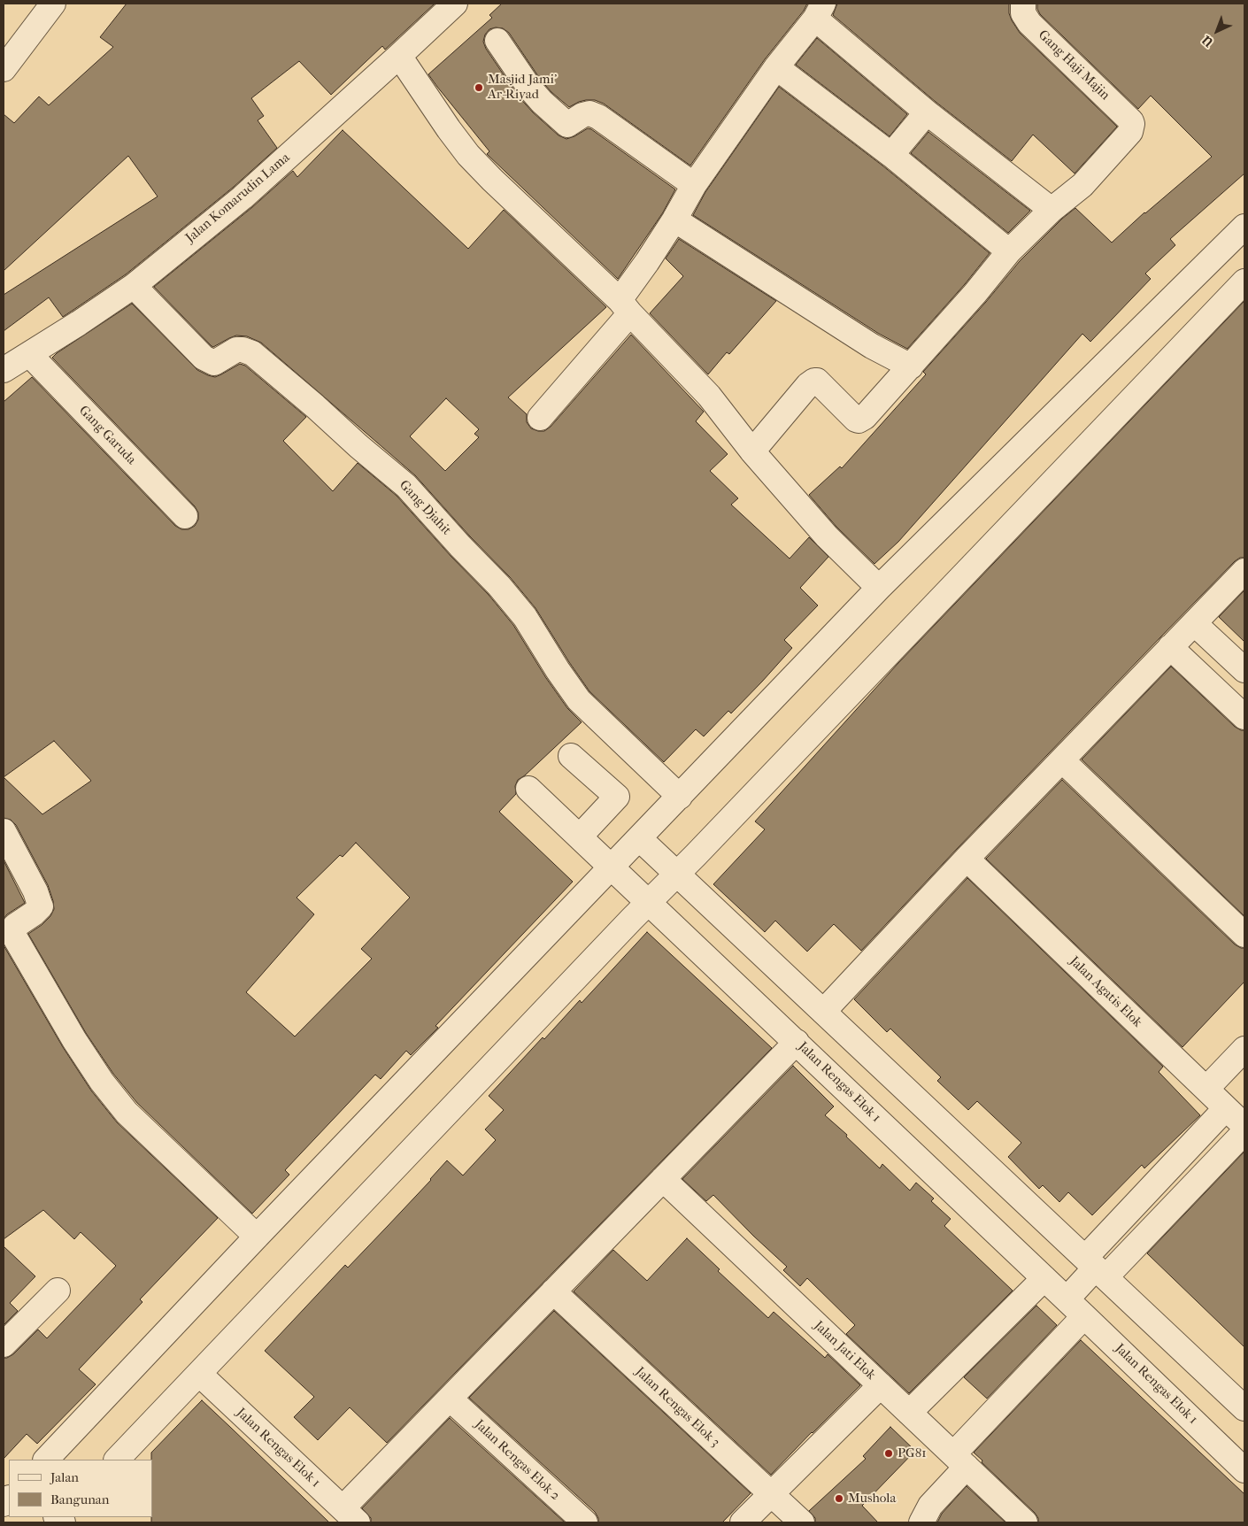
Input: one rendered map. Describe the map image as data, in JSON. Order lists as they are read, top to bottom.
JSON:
{
  "streets": {
    "street": [
      "Gang Haji Majin",
      "Jalan Komarudin Lama",
      "Gang Garuda",
      "Gang Djahit",
      "Jalan Agatis Elok",
      "Jalan Rengas Elok 1",
      "Jalan Jati Elok",
      "Jalan Rengas Elok 3",
      "Jalan Rengas Elok 2"
    ]
  },
  "crossings": [
    ["Jalan Komarudin Lama", "Gang Garuda"],
    ["Jalan Komarudin Lama", "Gang Djahit"]
  ],
  "places": ["Masjid Jami' Ar-Riyad", "PG81", "Mushola"],
  "legend": ["Jalan", "Bangunan"],
  "north": "bottom left"
}
